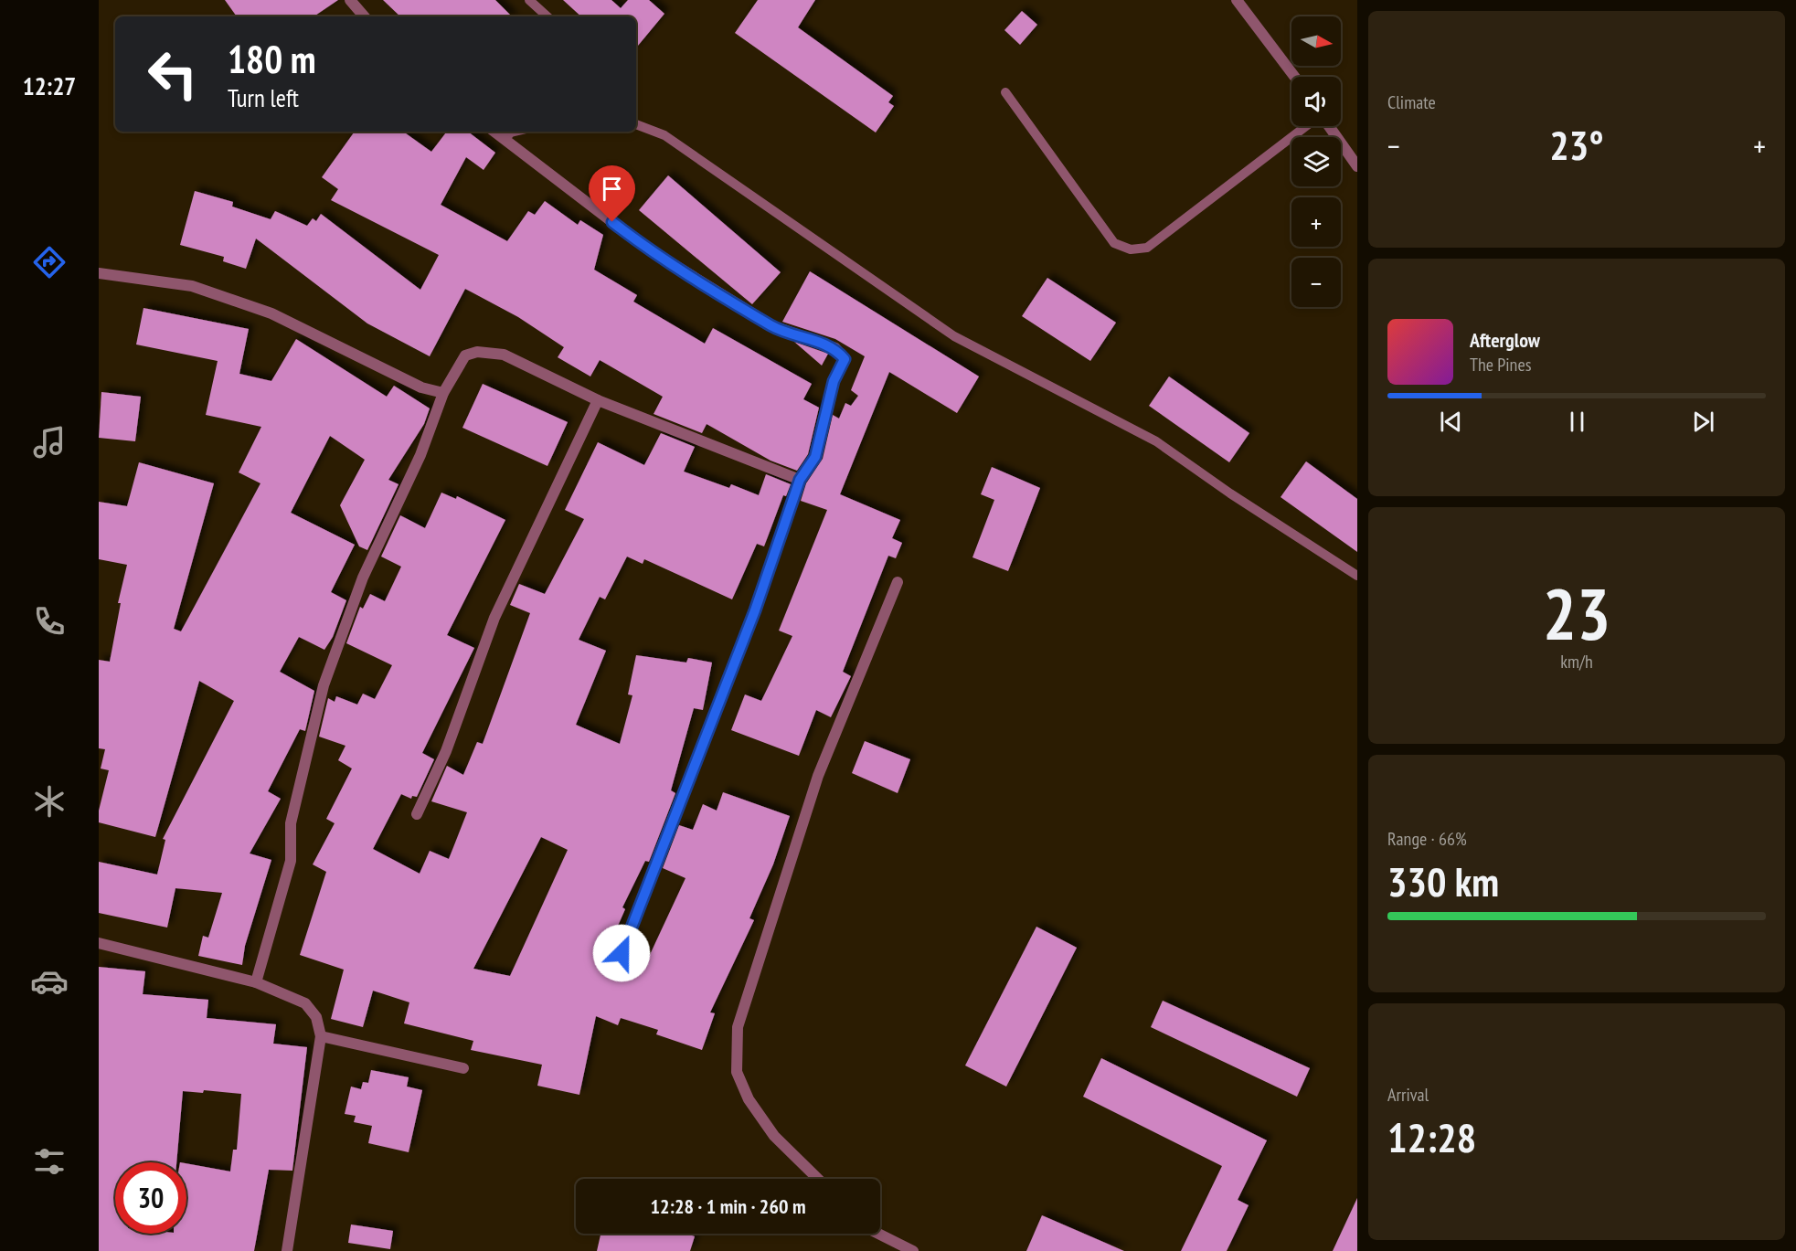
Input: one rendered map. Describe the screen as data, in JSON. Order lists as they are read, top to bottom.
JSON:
{
  "north": "right",
  "page": {
    "tabs": "12:27",
    "tile": [
      "Climate",
      ["23", "km/h"],
      ["Range · 66%", "330 km"],
      ["Arrival", "12:28"]
    ],
    "map_buttons": ["+", "−"],
    "turn": ["180 m", "Turn left"],
    "heat": ["−", "23°", "+"],
    "song": ["Afterglow", "The Pines"],
    "limit": "30",
    "trip": "12:28 · 1 min · 260 m"
  }
}
